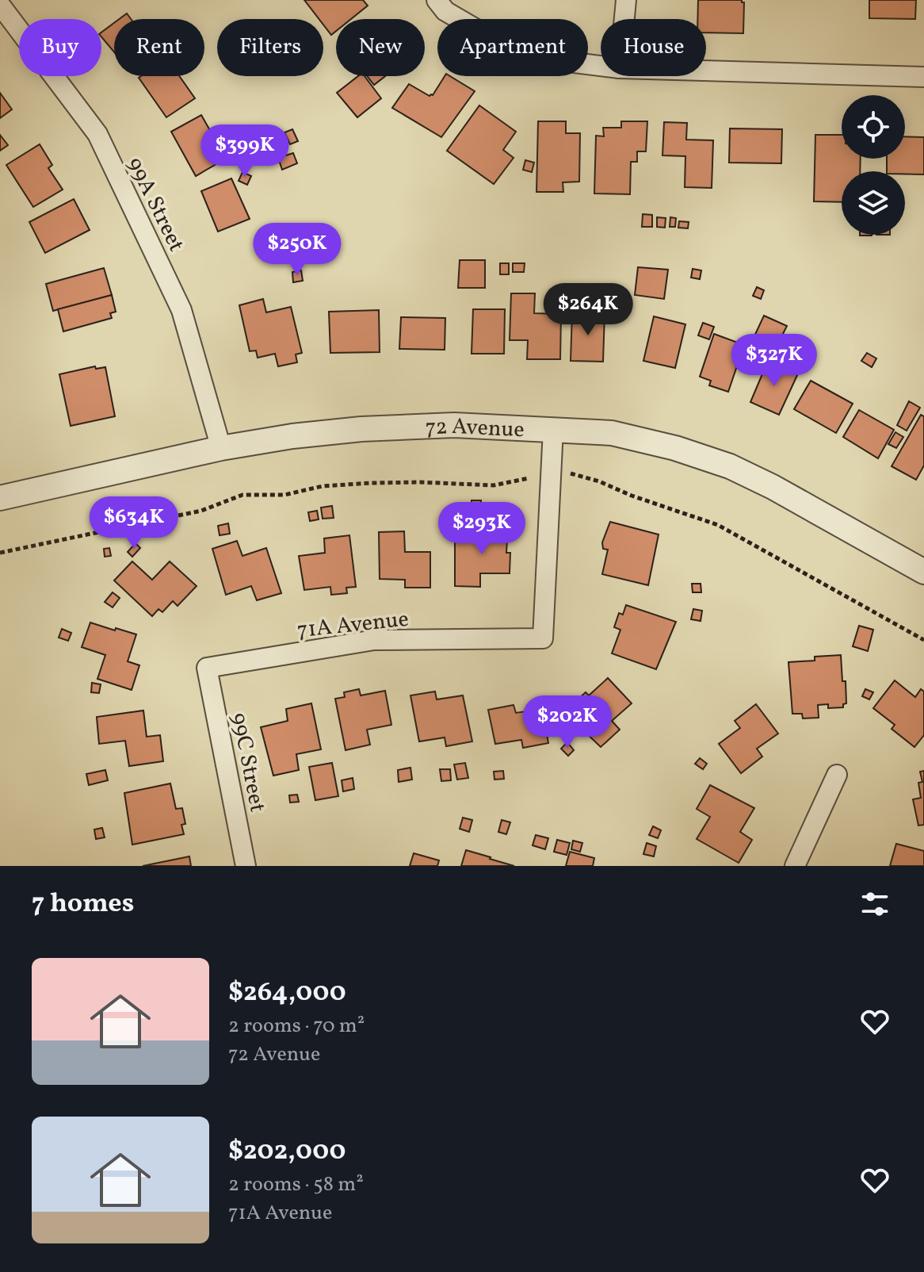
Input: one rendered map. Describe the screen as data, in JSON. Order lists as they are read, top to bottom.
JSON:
{
  "streets": {
    "street": [
      "99A Street",
      "72 Avenue",
      "71A Avenue",
      "99C Street"
    ]
  },
  "crossings": [
    ["99A Street", "72 Avenue"],
    ["71A Avenue", "99C Street"]
  ],
  "page": {
    "chip": [
      "Buy",
      "Rent",
      "Filters",
      "New",
      "Apartment",
      "House"
    ],
    "price": [
      "$399K",
      "$250K",
      "$264K",
      "$327K",
      "$634K",
      "$293K",
      "$202K"
    ],
    "heading": "7 homes",
    "list": [
      {
        "name": "$264,000",
        "note": "2 rooms · 70 m² · 72 Avenue"
      },
      {
        "name": "$202,000",
        "note": "2 rooms · 58 m² · 71A Avenue"
      }
    ]
  }
}
